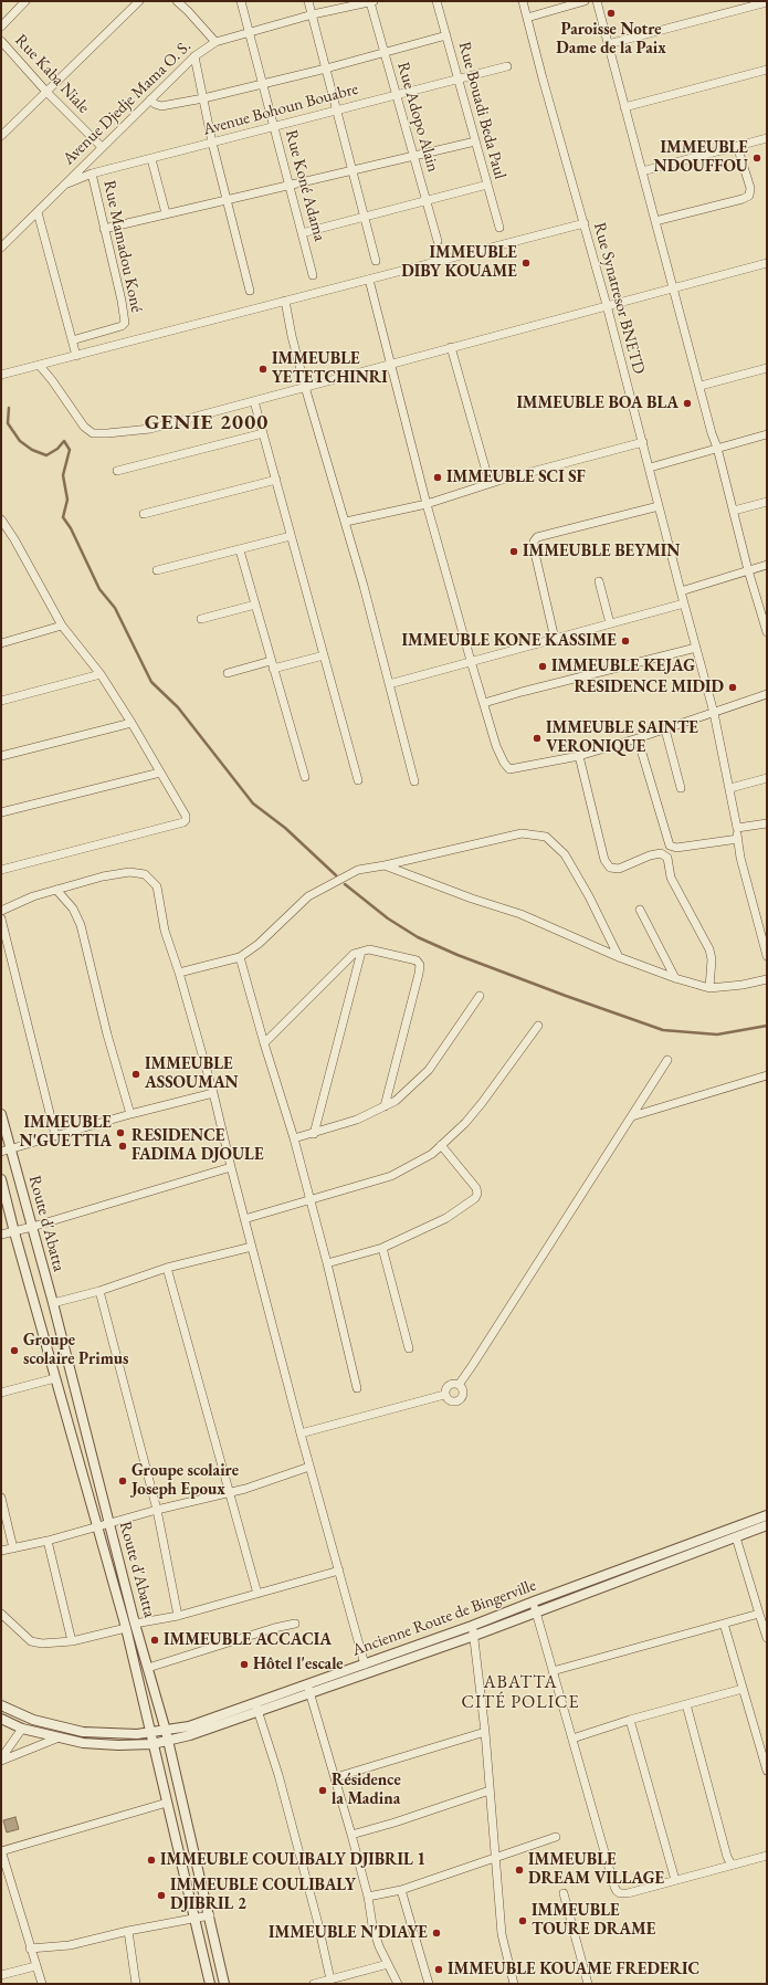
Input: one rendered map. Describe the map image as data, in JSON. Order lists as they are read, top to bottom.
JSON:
{
  "streets": {
    "street": [
      "Rue Kaba Niale",
      "Avenue Djedje Mama O. S.",
      "Avenue Bohoun Bouabre",
      "Rue Bouadi Beda Paul",
      "Rue Adopo Alain",
      "Rue Koné Adama",
      "Rue Mamadou Koné",
      "Rue Synatresor BNETD",
      "Route d'Abatta",
      "Ancienne Route de Bingerville"
    ]
  },
  "crossings": [
    ["Rue Kaba Niale", "Avenue Djedje Mama O. S."],
    ["Avenue Djedje Mama O. S.", "Avenue Bohoun Bouabre"],
    ["Avenue Djedje Mama O. S.", "Rue Adopo Alain"],
    ["Avenue Djedje Mama O. S.", "Rue Koné Adama"],
    ["Avenue Bohoun Bouabre", "Rue Bouadi Beda Paul"],
    ["Avenue Bohoun Bouabre", "Rue Adopo Alain"],
    ["Avenue Bohoun Bouabre", "Rue Koné Adama"],
    ["Avenue Bohoun Bouabre", "Rue Mamadou Koné"],
    ["Route d'Abatta", "Ancienne Route de Bingerville"]
  ],
  "districts": ["GENIE 2000", "ABATTA CITÉ POLICE"],
  "places": [
    "Paroisse Notre Dame de la Paix",
    "IMMEUBLE NDOUFFOU",
    "IMMEUBLE DIBY KOUAME",
    "IMMEUBLE YETETCHINRI",
    "IMMEUBLE BOA BLA",
    "IMMEUBLE SCI SF",
    "IMMEUBLE BEYMIN",
    "IMMEUBLE KONE KASSIME",
    "IMMEUBLE KEJAG",
    "RESIDENCE MIDID",
    "IMMEUBLE SAINTE VERONIQUE",
    "IMMEUBLE ASSOUMAN",
    "IMMEUBLE N'GUETTIA",
    "RESIDENCE FADIMA DJOULE",
    "Groupe scolaire Primus",
    "Groupe scolaire Joseph Epoux",
    "IMMEUBLE ACCACIA",
    "Hôtel l'escale",
    "Résidence la Madina",
    "IMMEUBLE COULIBALY DJIBRIL 1",
    "IMMEUBLE DREAM VILLAGE",
    "IMMEUBLE COULIBALY DJIBRIL 2",
    "IMMEUBLE TOURE DRAME",
    "IMMEUBLE N'DIAYE",
    "IMMEUBLE KOUAME FREDERIC"
  ]
}
